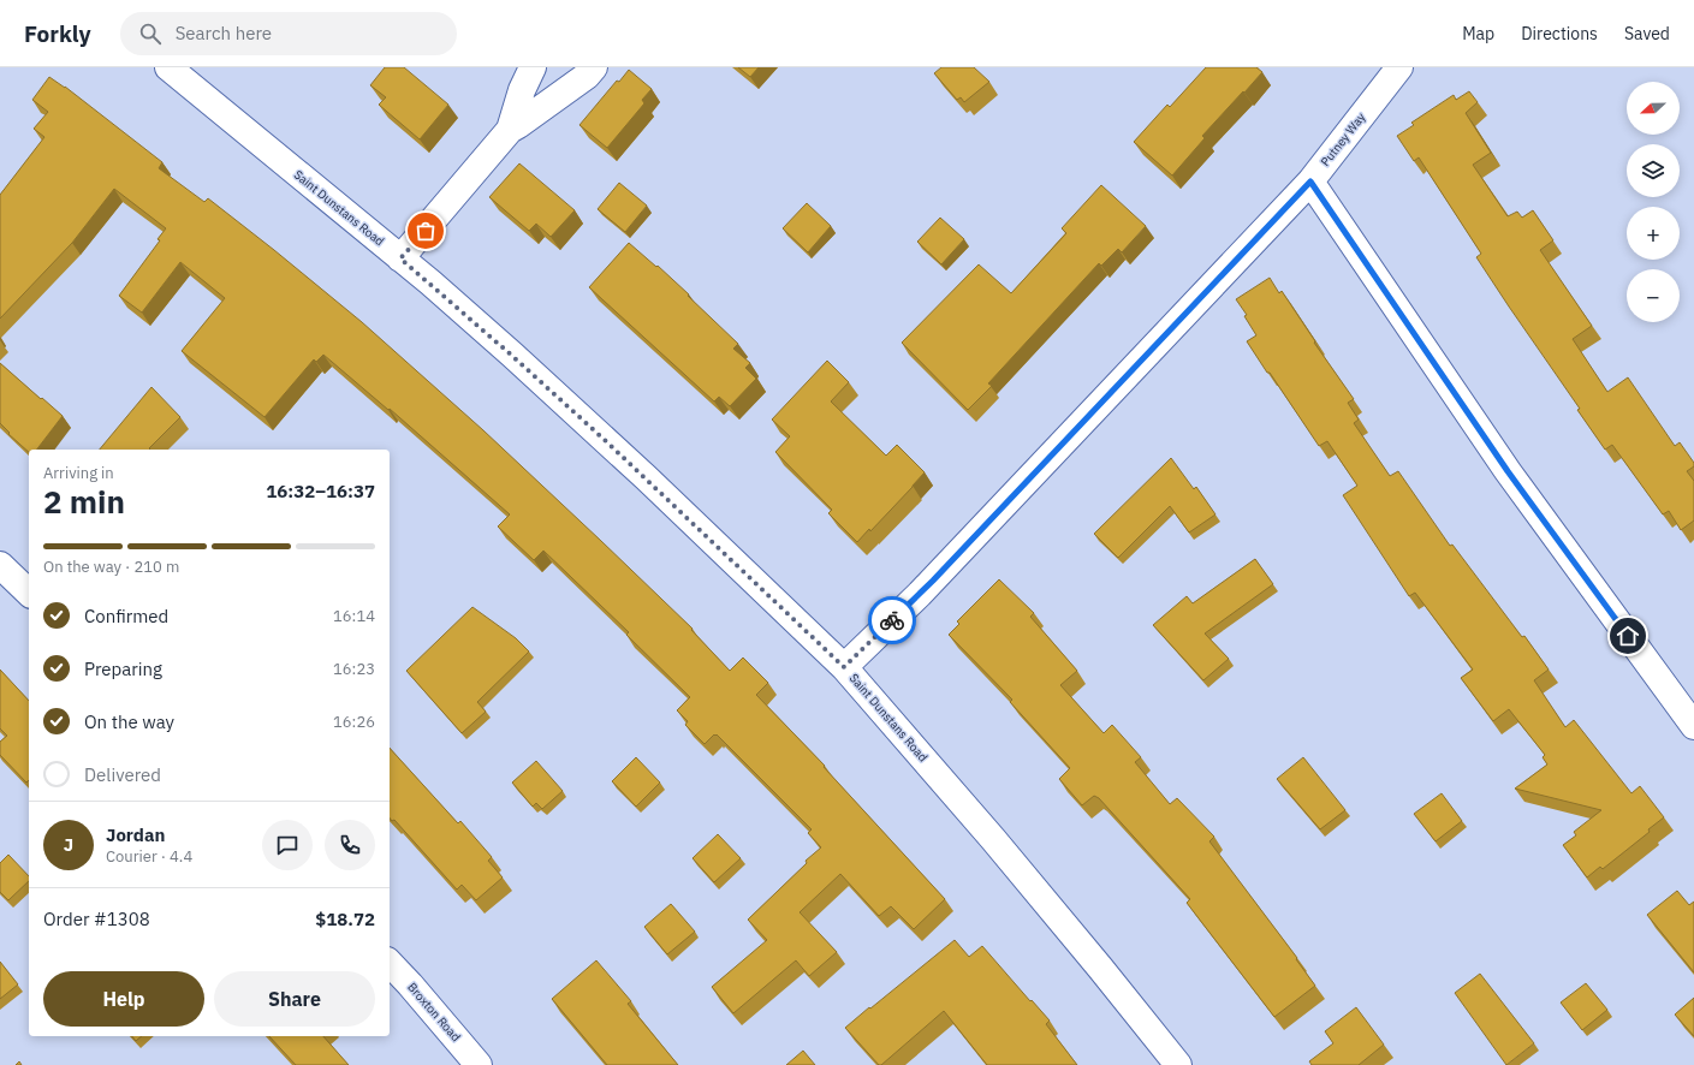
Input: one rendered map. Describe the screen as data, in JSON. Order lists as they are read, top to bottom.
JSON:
{
  "streets": {
    "street": ["Putney Way", "Saint Dunstans Road", "Broxton Road"]
  },
  "crossings": [
    ["Putney Way", "Saint Dunstans Road"]
  ],
  "north": "left",
  "page": {
    "header": "Forkly",
    "search": "Search here",
    "nav": ["Map", "Directions", "Saved"],
    "map_buttons": ["+", "−"],
    "heading": ["2 min", "Arriving in", "16:32–16:37"],
    "panel": [
      "Jordan",
      "Courier · 4.4",
      "Order #1308",
      "$18.72"
    ],
    "bar": "On the way · 210 m",
    "list": [
      ["Confirmed", "16:14"],
      ["Preparing", "16:23"],
      ["On the way", "16:26"],
      "Delivered"
    ],
    "round": "J",
    "buttons": ["Help", "Share"]
  }
}
